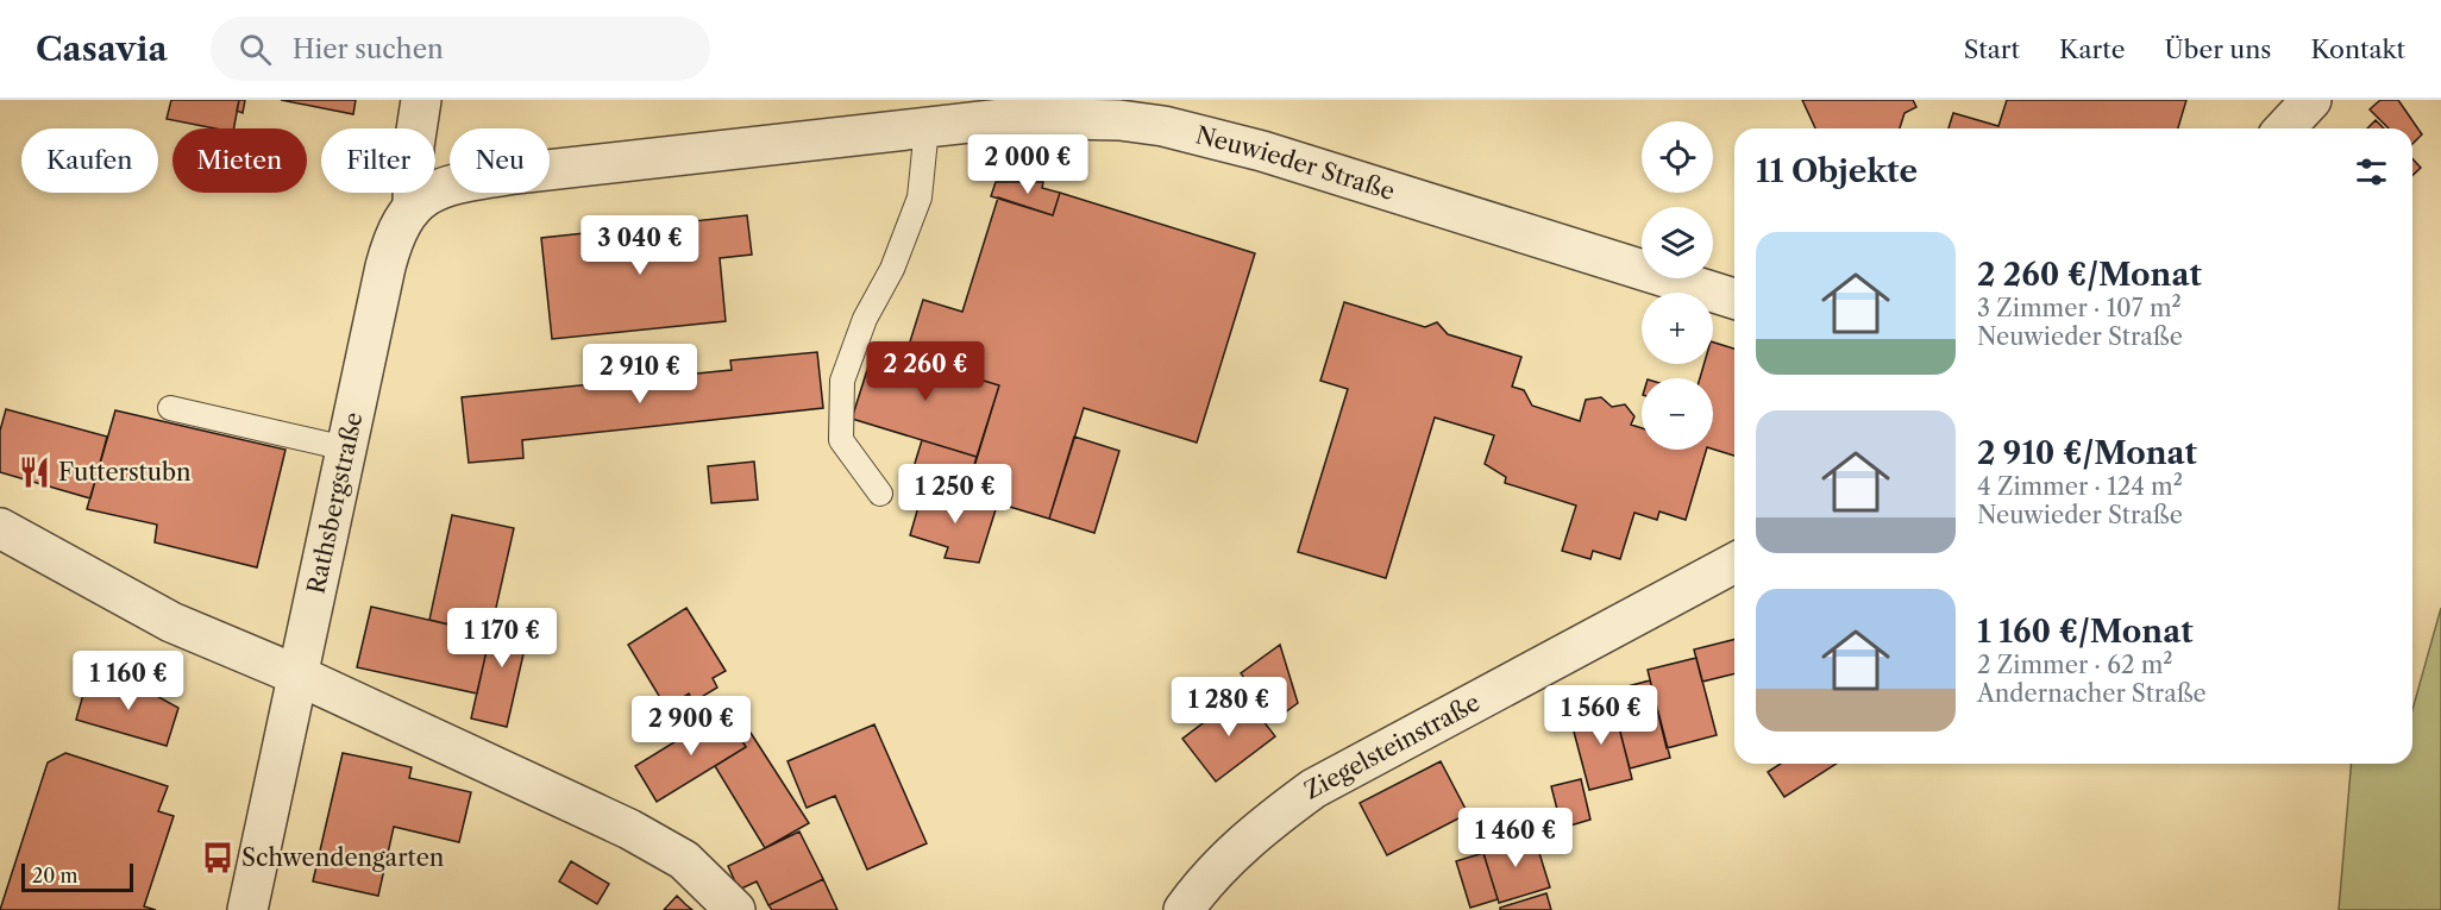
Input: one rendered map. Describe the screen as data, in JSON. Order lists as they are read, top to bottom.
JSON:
{
  "streets": {
    "street": ["Neuwieder Straße", "Rathsbergstraße", "Ziegelsteinstraße"]
  },
  "crossings": [
    ["Neuwieder Straße", "Rathsbergstraße"]
  ],
  "places": {
    "restaurant": ["Futterstubn"],
    "bus stop": ["Schwendengarten"]
  },
  "scale_bar": "20 m",
  "page": {
    "header": "Casavia",
    "search": "Hier suchen",
    "nav": [
      "Start",
      "Karte",
      "Über uns",
      "Kontakt"
    ],
    "map_buttons": ["+", "−"],
    "chip": [
      "Kaufen",
      "Mieten",
      "Filter",
      "Neu"
    ],
    "heading": "11 Objekte",
    "price": [
      "2 000 €",
      "3 040 €",
      "2 260 €",
      "2 910 €",
      "1 250 €",
      "1 170 €",
      "1 160 €",
      "1 280 €",
      "1 560 €",
      "2 900 €",
      "1 460 €"
    ],
    "list": [
      {
        "name": "2 260 €/Monat",
        "note": "3 Zimmer · 107 m² · Neuwieder Straße"
      },
      {
        "name": "2 910 €/Monat",
        "note": "4 Zimmer · 124 m² · Neuwieder Straße"
      },
      {
        "name": "1 160 €/Monat",
        "note": "2 Zimmer · 62 m² · Andernacher Straße"
      }
    ],
    "scale": "20 m"
  }
}
